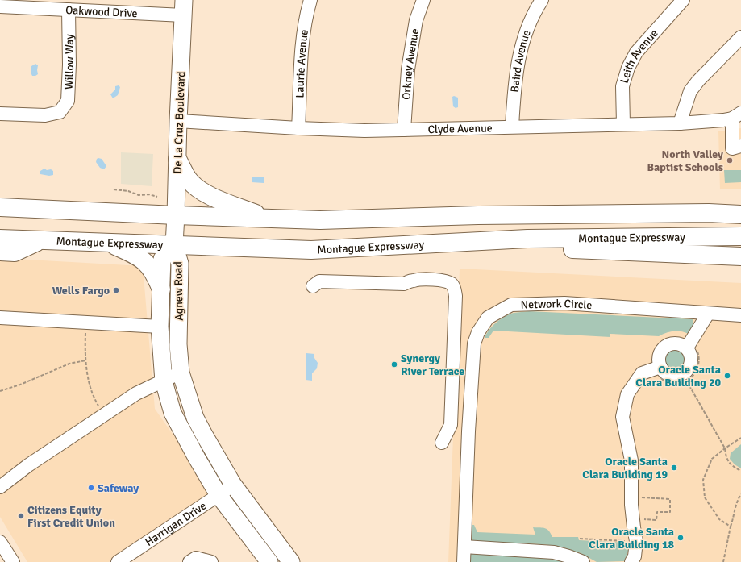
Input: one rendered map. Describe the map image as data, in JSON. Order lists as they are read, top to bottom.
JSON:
{
  "streets": {
    "highway": ["Montague Expressway"],
    "main road": ["De La Cruz Boulevard", "Agnew Road"],
    "street": [
      "Oakwood Drive",
      "Leith Avenue",
      "Baird Avenue",
      "Willow Way",
      "Laurie Avenue",
      "Orkney Avenue",
      "Clyde Avenue",
      "Network Circle",
      "Harrigan Drive"
    ]
  },
  "crossings": [
    ["Oakwood Drive", "Willow Way"],
    ["Oakwood Drive", "De La Cruz Boulevard"],
    ["Leith Avenue", "Clyde Avenue"],
    ["Baird Avenue", "Clyde Avenue"],
    ["Laurie Avenue", "Clyde Avenue"],
    ["Orkney Avenue", "Clyde Avenue"],
    ["De La Cruz Boulevard", "Clyde Avenue"],
    ["De La Cruz Boulevard", "Montague Expressway"],
    ["De La Cruz Boulevard", "Agnew Road"],
    ["Montague Expressway", "Agnew Road"],
    ["Agnew Road", "Harrigan Drive"]
  ],
  "places": [
    "North Valley Baptist Schools",
    "Wells Fargo",
    "Synergy River Terrace",
    "Oracle Santa Clara Building 20",
    "Oracle Santa Clara Building 19",
    "Safeway",
    "Citizens Equity First Credit Union",
    "Oracle Santa Clara Building 18"
  ]
}
